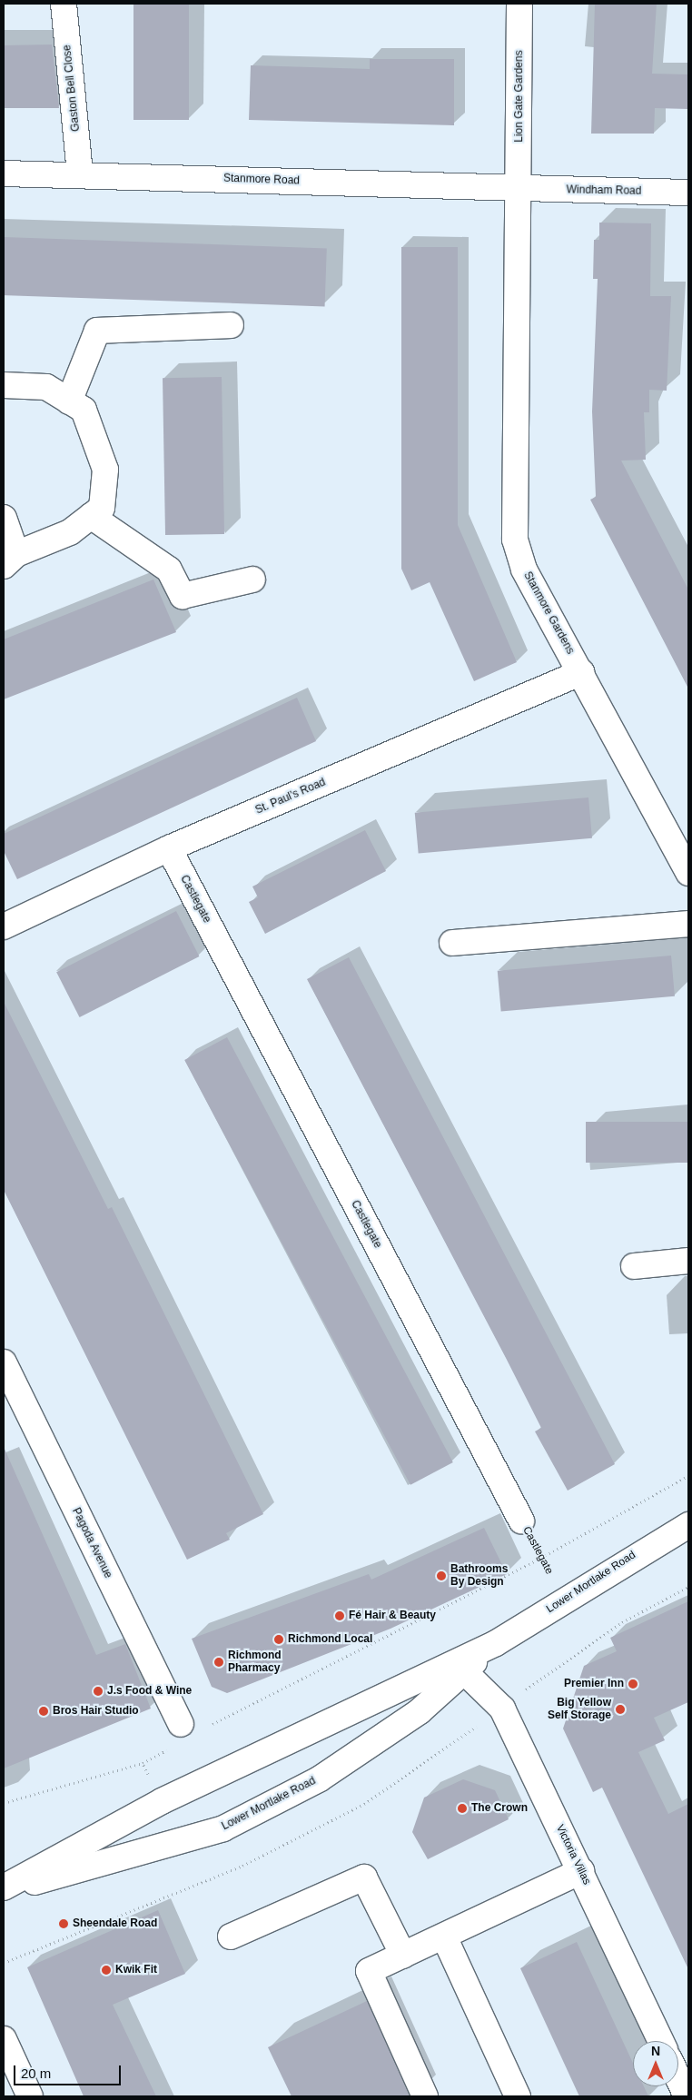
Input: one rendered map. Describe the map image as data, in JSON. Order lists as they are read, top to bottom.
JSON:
{
  "streets": {
    "main road": [
      "Gaston Bell Close",
      "Lion Gate Gardens",
      "Stanmore Road",
      "Windham Road",
      "Stanmore Gardens",
      "St. Paul’s Road",
      "Castlegate",
      "Pagoda Avenue",
      "Lower Mortlake Road",
      "Victoria Villas"
    ]
  },
  "crossings": [
    ["Gaston Bell Close", "Stanmore Road"],
    ["Lion Gate Gardens", "Stanmore Road"],
    ["Lion Gate Gardens", "Windham Road"],
    ["Lion Gate Gardens", "Stanmore Gardens"],
    ["Stanmore Road", "Windham Road"],
    ["Stanmore Road", "Stanmore Gardens"],
    ["Windham Road", "Stanmore Gardens"],
    ["Stanmore Gardens", "St. Paul’s Road"],
    ["St. Paul’s Road", "Castlegate"],
    ["Castlegate", "Lower Mortlake Road"],
    ["Lower Mortlake Road", "Victoria Villas"]
  ],
  "places": [
    "Bathrooms By Design",
    "Fé Hair & Beauty",
    "Richmond Local",
    "Richmond Pharmacy",
    "Premier Inn",
    "J.s Food & Wine",
    "Big Yellow Self Storage",
    "Bros Hair Studio",
    "The Crown",
    "Sheendale Road",
    "Kwik Fit"
  ],
  "scale_bar": "20 m",
  "north": "top"
}
